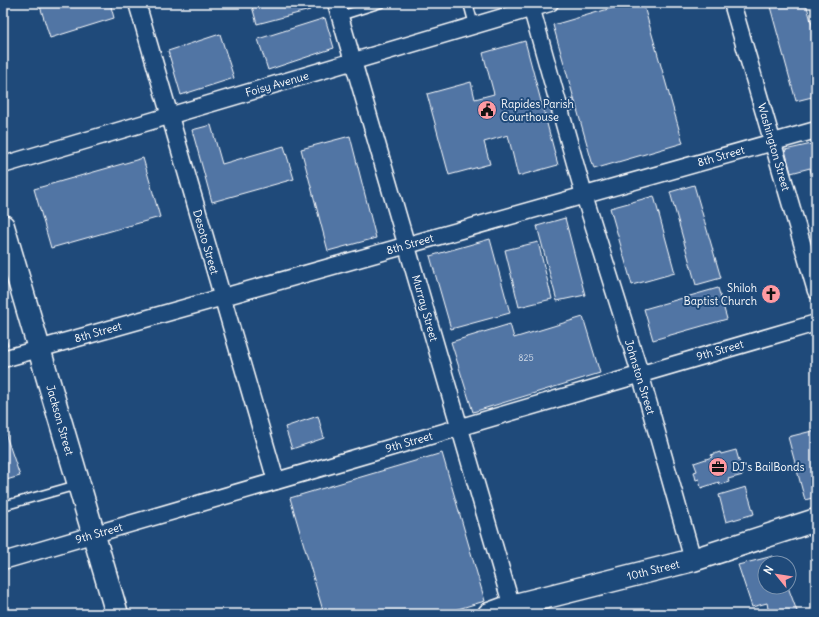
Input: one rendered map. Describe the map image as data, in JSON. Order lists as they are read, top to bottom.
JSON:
{
  "streets": {
    "main road": ["Jackson Street", "10th Street"],
    "street": [
      "Foisy Avenue",
      "Washington Street",
      "8th Street",
      "Desoto Street",
      "Murray Street",
      "9th Street",
      "Johnston Street"
    ]
  },
  "crossings": [
    ["Foisy Avenue", "Desoto Street"],
    ["Foisy Avenue", "Murray Street"],
    ["Foisy Avenue", "Johnston Street"],
    ["Washington Street", "8th Street"],
    ["8th Street", "Desoto Street"],
    ["8th Street", "Murray Street"],
    ["8th Street", "Johnston Street"],
    ["8th Street", "Jackson Street"],
    ["Desoto Street", "9th Street"],
    ["Murray Street", "9th Street"],
    ["Murray Street", "10th Street"],
    ["9th Street", "Johnston Street"],
    ["9th Street", "Jackson Street"],
    ["Johnston Street", "10th Street"]
  ],
  "places": {
    "public building": ["Rapides Parish Courthouse"],
    "church": ["Shiloh Baptist Church"],
    "office": ["DJ's BailBonds"]
  },
  "house_numbers": ["825"],
  "north": "top left"
}
